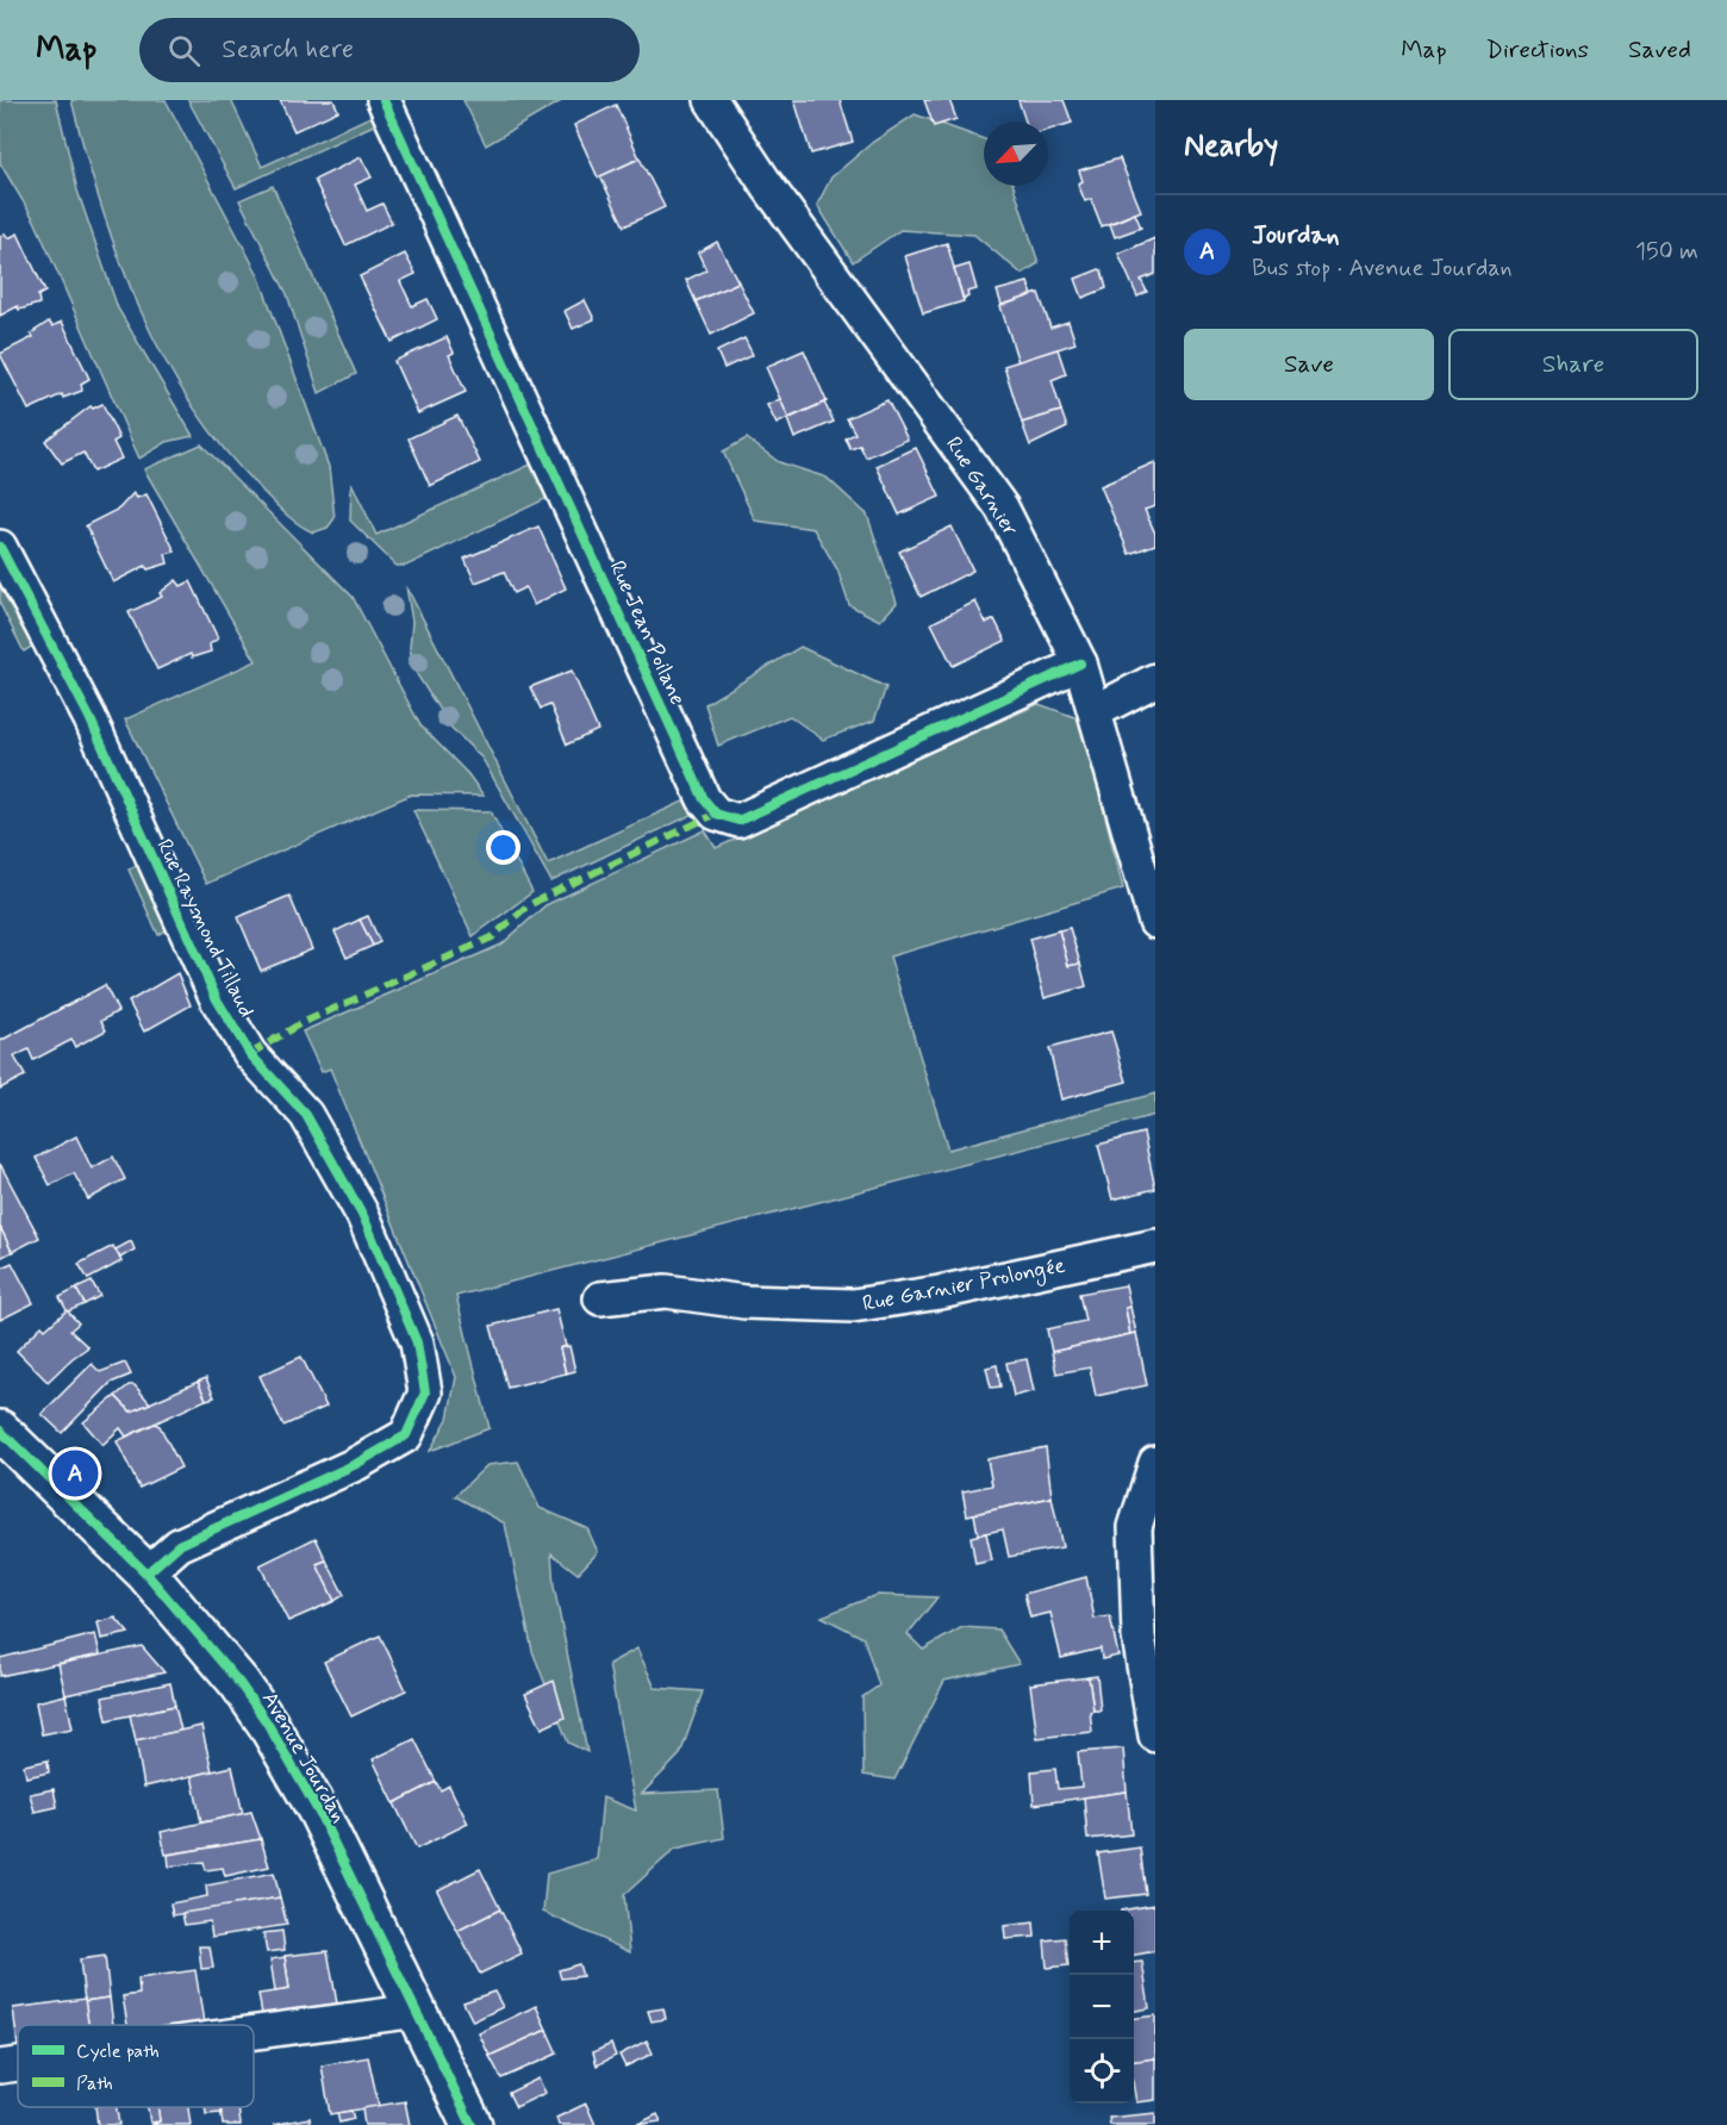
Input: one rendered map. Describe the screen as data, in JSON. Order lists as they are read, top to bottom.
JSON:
{
  "streets": {
    "main road": ["Avenue Jourdan"],
    "street": [
      "Rue Garnier",
      "Rue Jean Poilane",
      "Rue Raymond Tillaud",
      "Rue Garnier Prolongée"
    ]
  },
  "crossings": [
    ["Rue Garnier", "Rue Jean Poilane"],
    ["Rue Raymond Tillaud", "Avenue Jourdan"]
  ],
  "legend": ["Cycle path", "Path"],
  "north": "bottom left",
  "page": {
    "header": "Map",
    "search": "Search here",
    "nav": ["Map", "Directions", "Saved"],
    "heading": "Nearby",
    "list": [
      {
        "mark": "A",
        "name": "Jourdan",
        "note": "Bus stop · Avenue Jourdan",
        "value": "150 m"
      }
    ],
    "buttons": ["Save", "Share"],
    "pins": "A",
    "map_buttons": ["+", "−"]
  }
}
